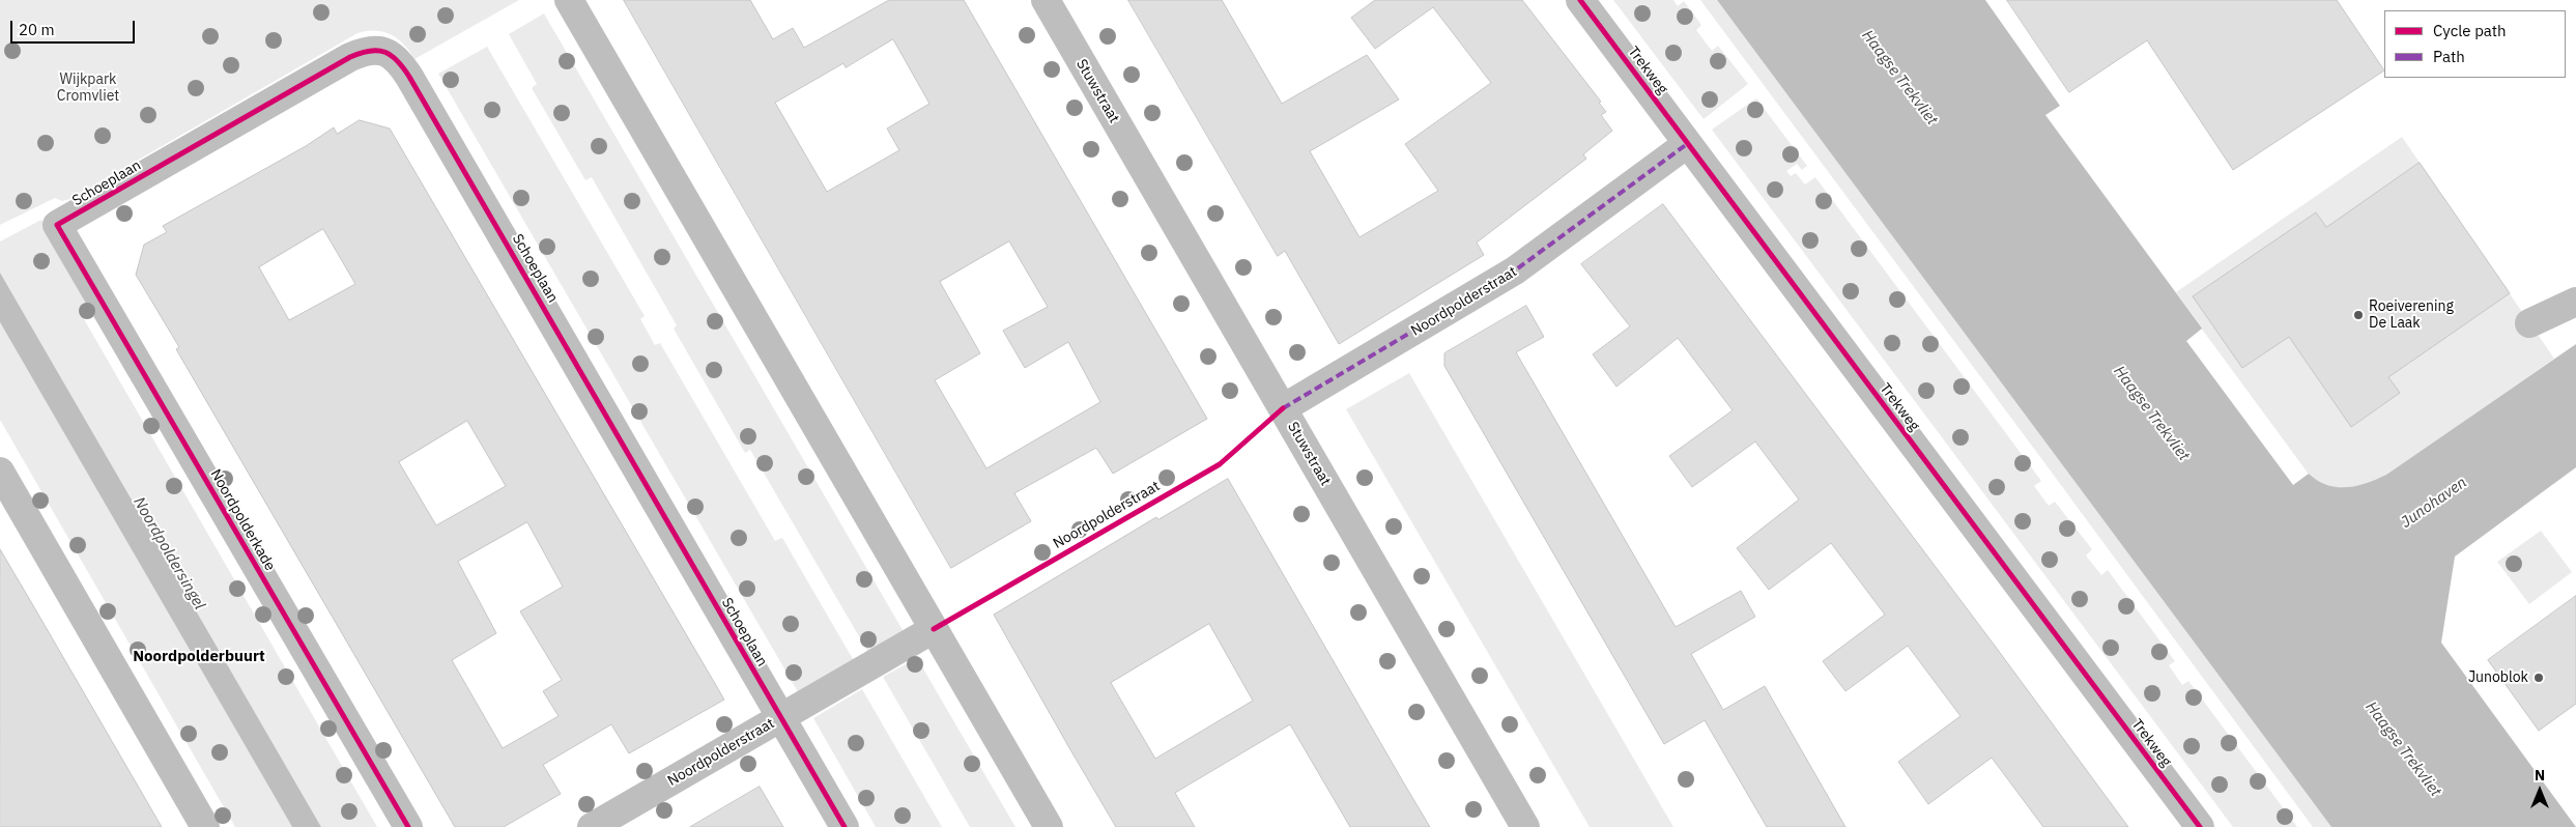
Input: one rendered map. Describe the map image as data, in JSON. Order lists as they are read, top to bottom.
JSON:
{
  "streets": {
    "street": [
      "Trekweg",
      "Stuwstraat",
      "Schoeplaan",
      "Noordpolderstraat",
      "Noordpolderkade"
    ]
  },
  "crossings": [
    ["Trekweg", "Noordpolderstraat"],
    ["Stuwstraat", "Noordpolderstraat"],
    ["Schoeplaan", "Noordpolderstraat"],
    ["Schoeplaan", "Noordpolderkade"]
  ],
  "districts": ["Noordpolderbuurt"],
  "water": ["Haagse Trekvliet", "Junohaven", "Noordpoldersingel"],
  "parks": ["Wijkpark Cromvliet"],
  "places": ["Roeiverening De Laak", "Junoblok"],
  "legend": ["Cycle path", "Path"],
  "scale_bar": "20 m",
  "north": "top"
}
